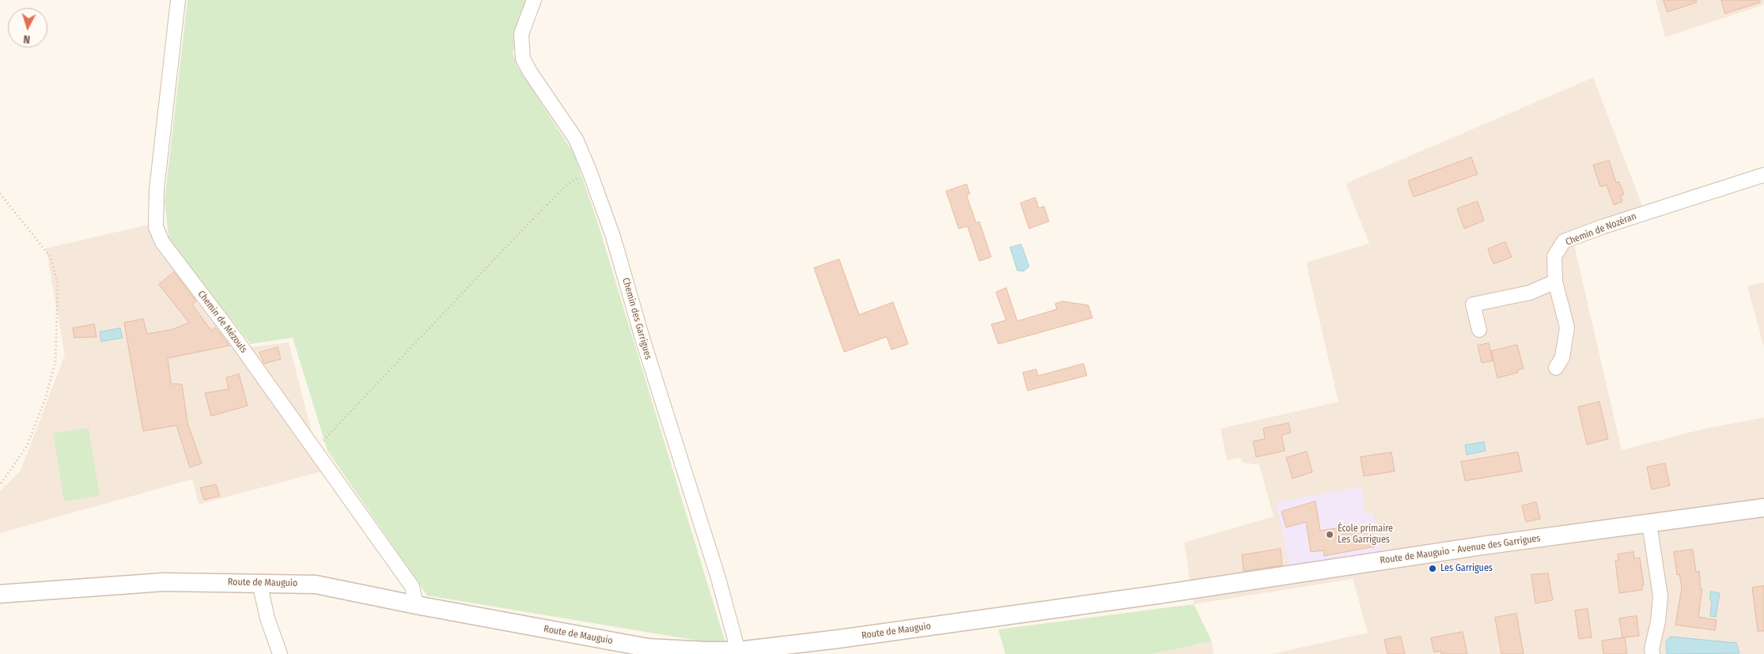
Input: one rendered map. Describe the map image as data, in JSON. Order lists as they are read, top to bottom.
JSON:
{
  "streets": {
    "street": [
      "Chemin de Nozéran",
      "Chemin des Garrigues",
      "Chemin de Mézouls",
      "Route de Mauguio - Avenue des Garrigues",
      "Route de Mauguio"
    ]
  },
  "crossings": [
    ["Chemin des Garrigues", "Route de Mauguio"],
    ["Chemin de Mézouls", "Route de Mauguio"],
    ["Route de Mauguio - Avenue des Garrigues", "Route de Mauguio"]
  ],
  "places": ["École primaire Les Garrigues", "Les Garrigues"],
  "north": "bottom"
}
